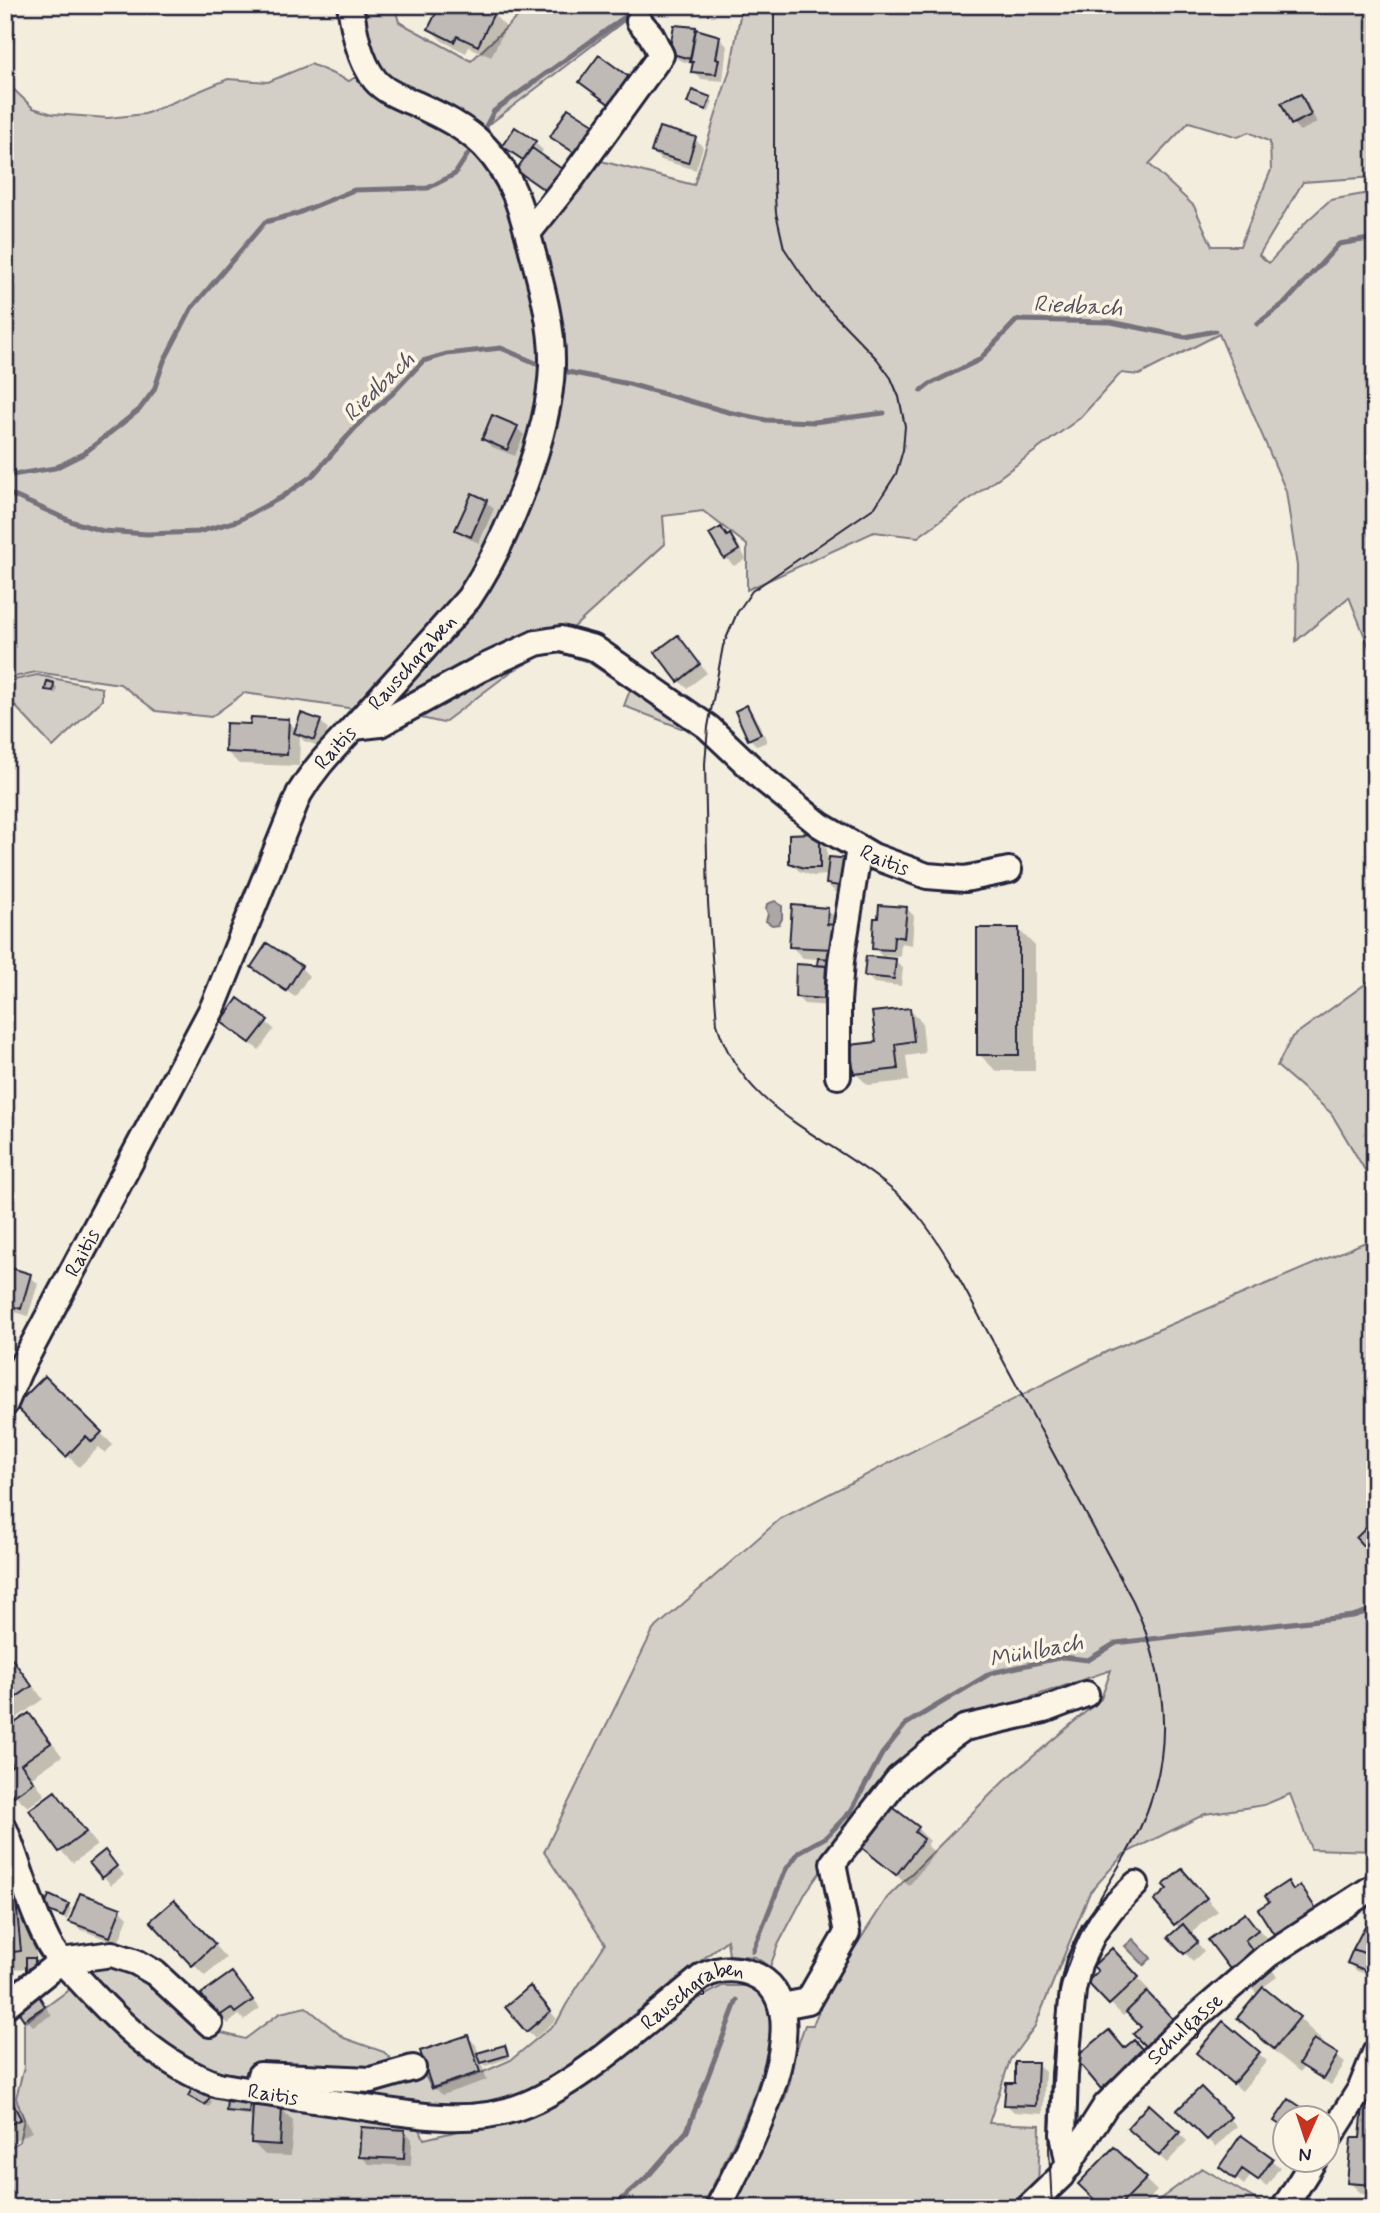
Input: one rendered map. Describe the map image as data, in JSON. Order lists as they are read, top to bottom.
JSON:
{
  "streets": {
    "street": ["Rauschgraben", "Raitis", "Schulgasse"]
  },
  "crossings": [
    ["Rauschgraben", "Raitis"]
  ],
  "water": ["Riedbach", "Mühlbach"],
  "north": "bottom"
}
